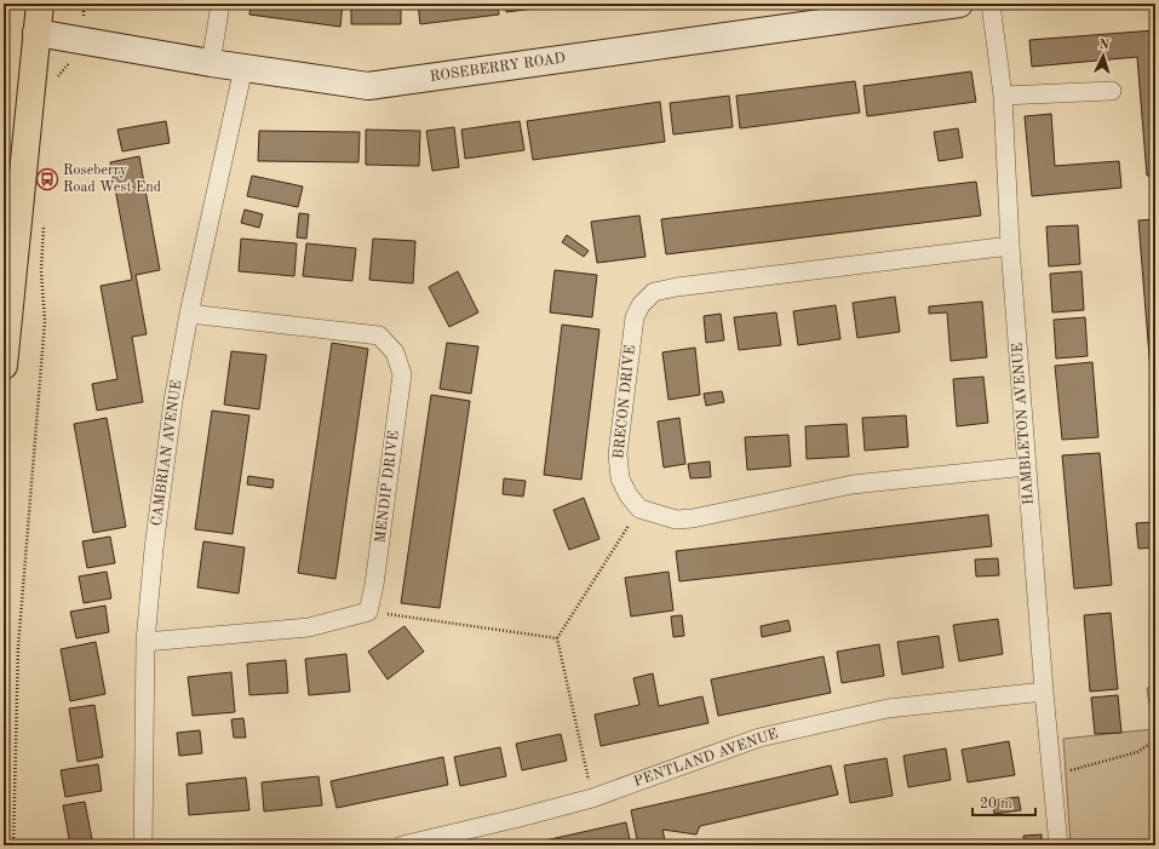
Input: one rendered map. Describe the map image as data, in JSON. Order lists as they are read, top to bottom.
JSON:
{
  "streets": {
    "street": [
      "ROSEBERRY ROAD",
      "BRECON DRIVE",
      "HAMBLETON AVENUE",
      "CAMBRIAN AVENUE",
      "MENDIP DRIVE",
      "PENTLAND AVENUE"
    ]
  },
  "crossings": [
    ["ROSEBERRY ROAD", "CAMBRIAN AVENUE"],
    ["BRECON DRIVE", "HAMBLETON AVENUE"],
    ["HAMBLETON AVENUE", "PENTLAND AVENUE"],
    ["CAMBRIAN AVENUE", "MENDIP DRIVE"]
  ],
  "places": {
    "bus stop": ["Roseberry Road West End"]
  },
  "scale_bar": "20 m",
  "north": "top"
}
